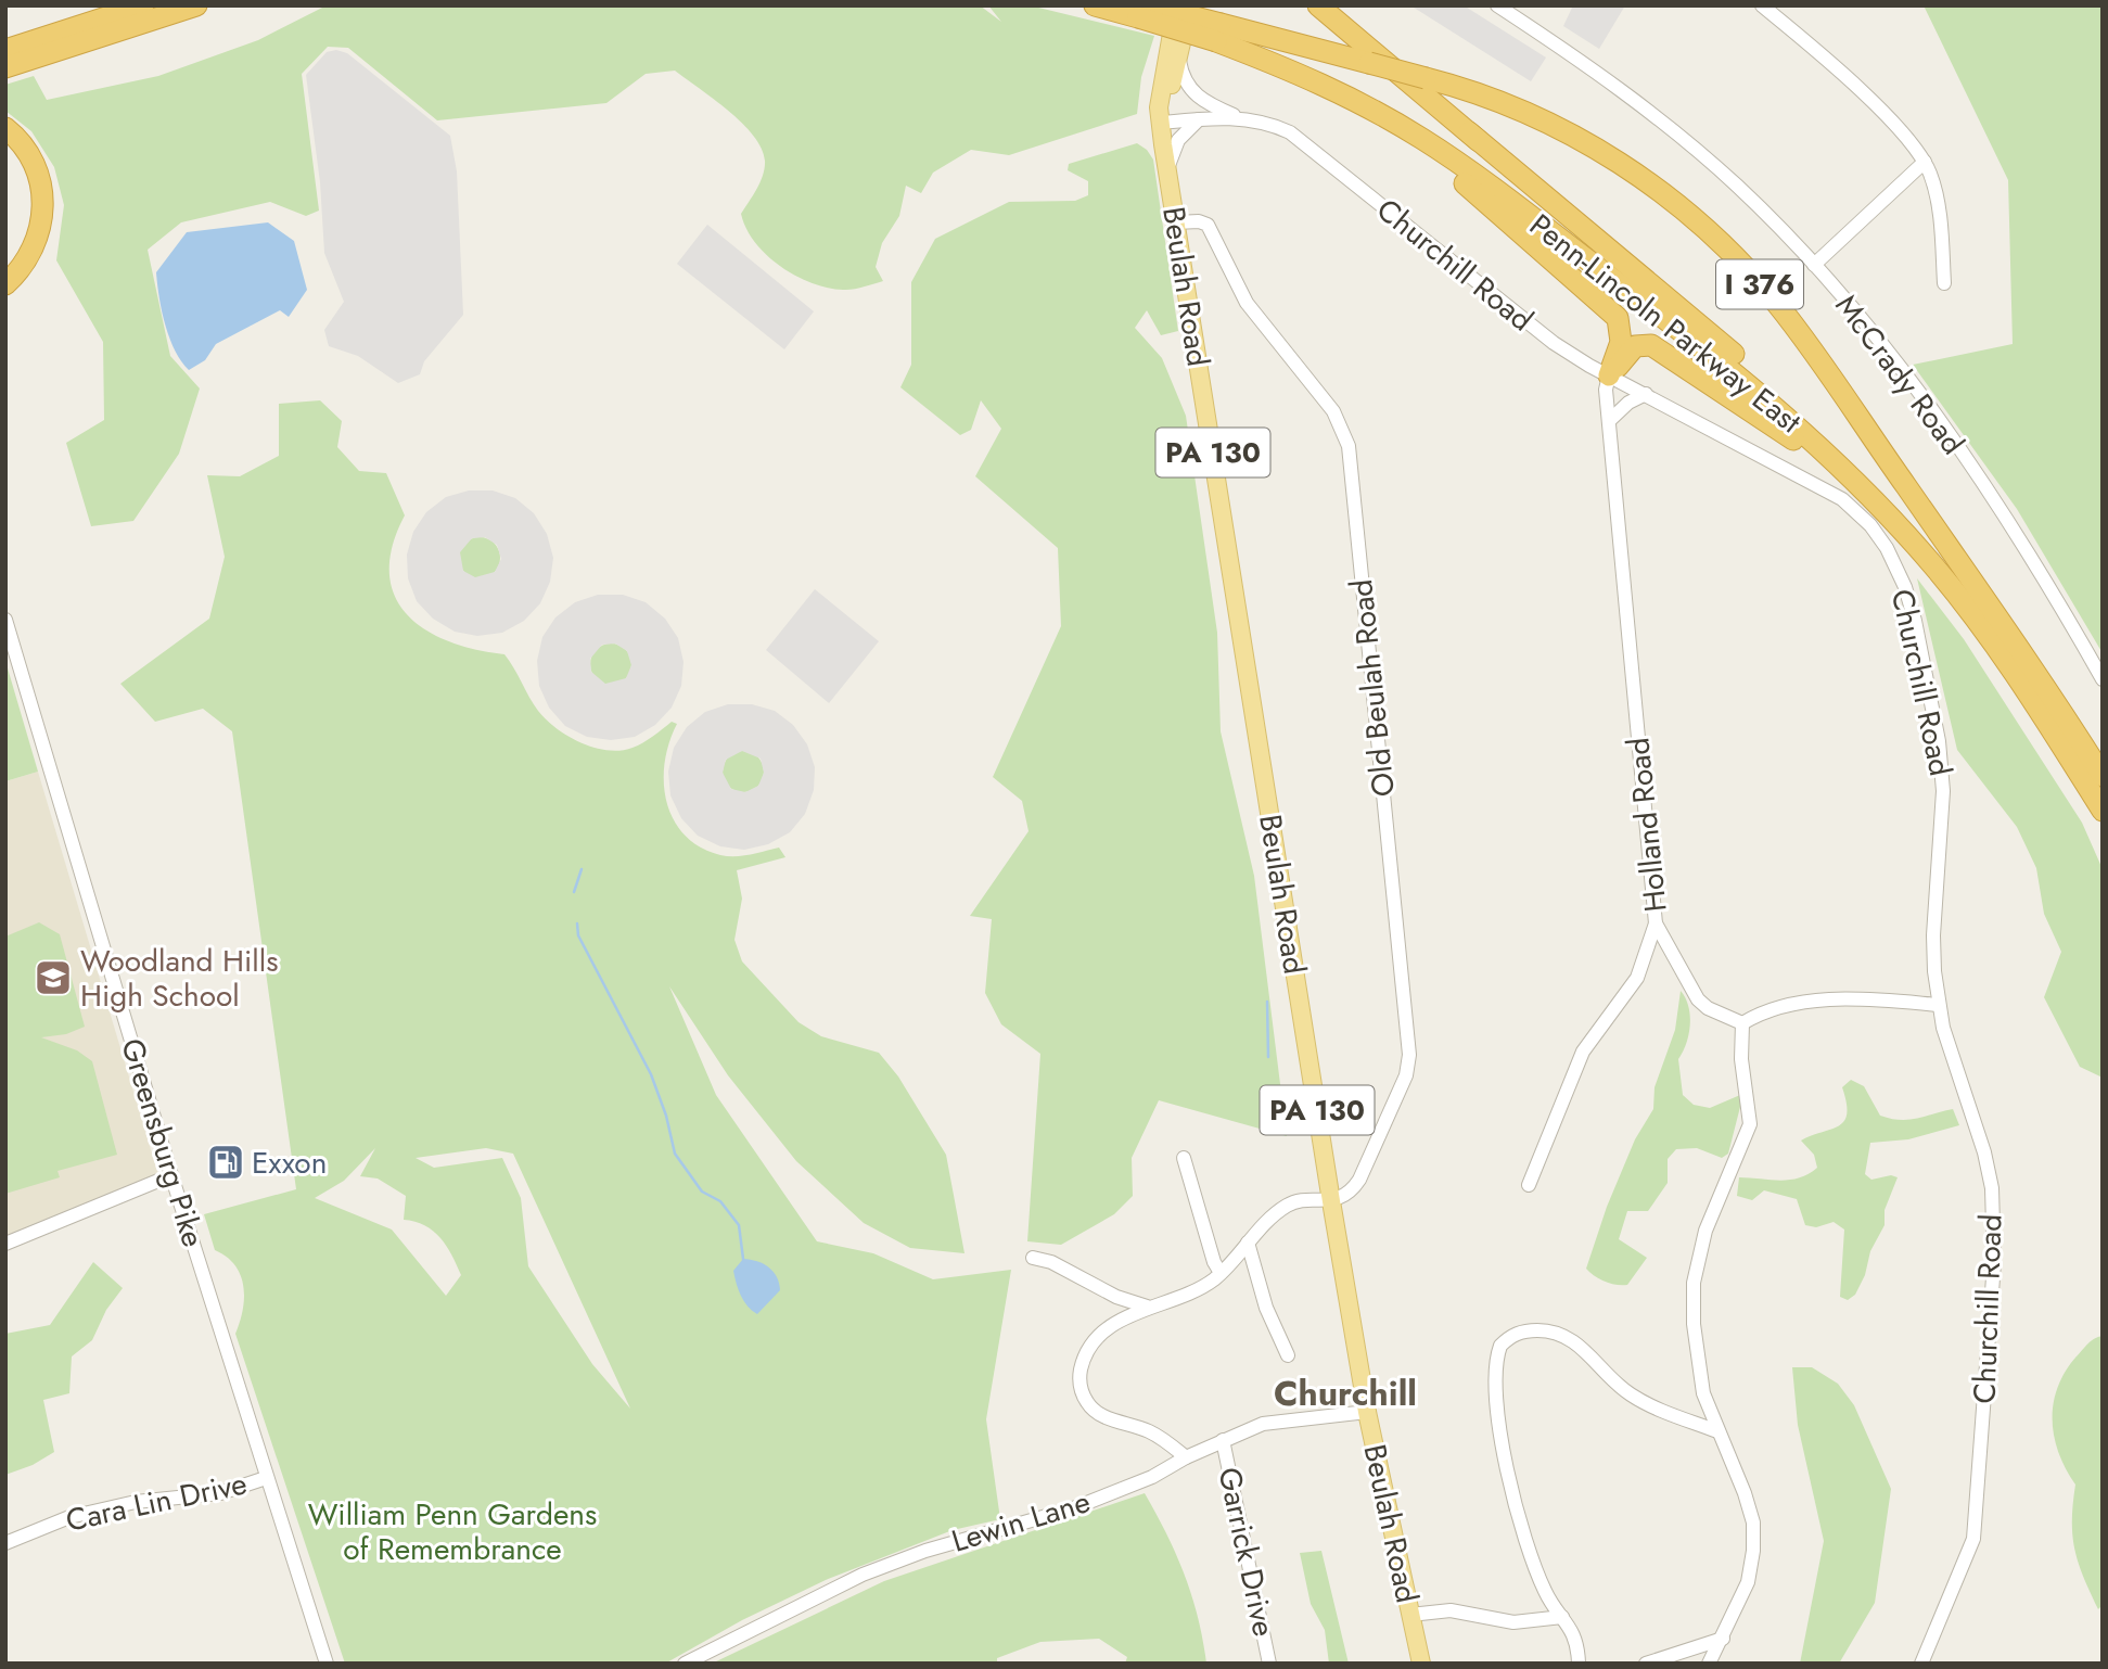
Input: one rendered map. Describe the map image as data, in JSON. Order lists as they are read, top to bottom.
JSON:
{
  "streets": {
    "highway": ["I 376", "Penn-Lincoln Parkway East"],
    "main road": ["Beulah Road", "PA 130"],
    "street": [
      "Churchill Road",
      "McCrady Road",
      "Old Beulah Road",
      "Holland Road",
      "Greensburg Pike",
      "Cara Lin Drive",
      "Lewin Lane",
      "Garrick Drive"
    ]
  },
  "crossings": [
    ["Churchill Road", "Beulah Road"],
    ["Churchill Road", "Holland Road"],
    ["Beulah Road", "Old Beulah Road"],
    ["Beulah Road", "Lewin Lane"],
    ["Greensburg Pike", "Cara Lin Drive"],
    ["Lewin Lane", "Garrick Drive"]
  ],
  "districts": ["Churchill"],
  "parks": ["William Penn Gardens of Remembrance"],
  "places": {
    "school or university": ["Woodland Hills High School"],
    "fuel station": ["Exxon"]
  }
}
